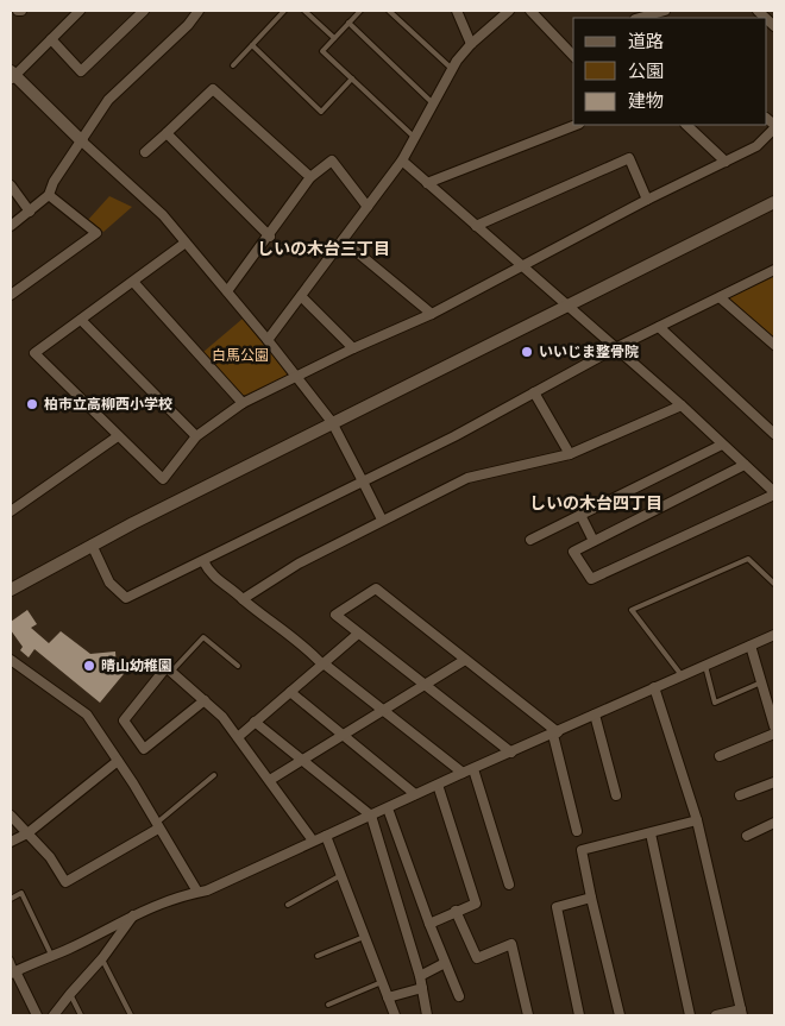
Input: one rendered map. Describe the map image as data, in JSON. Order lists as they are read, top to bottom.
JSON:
{
  "districts": ["しいの木台三丁目", "しいの木台四丁目"],
  "parks": ["白馬公園"],
  "places": ["いいじま整骨院", "柏市立高柳西小学校", "晴山幼稚園"],
  "legend": ["道路", "公園", "建物"]
}
